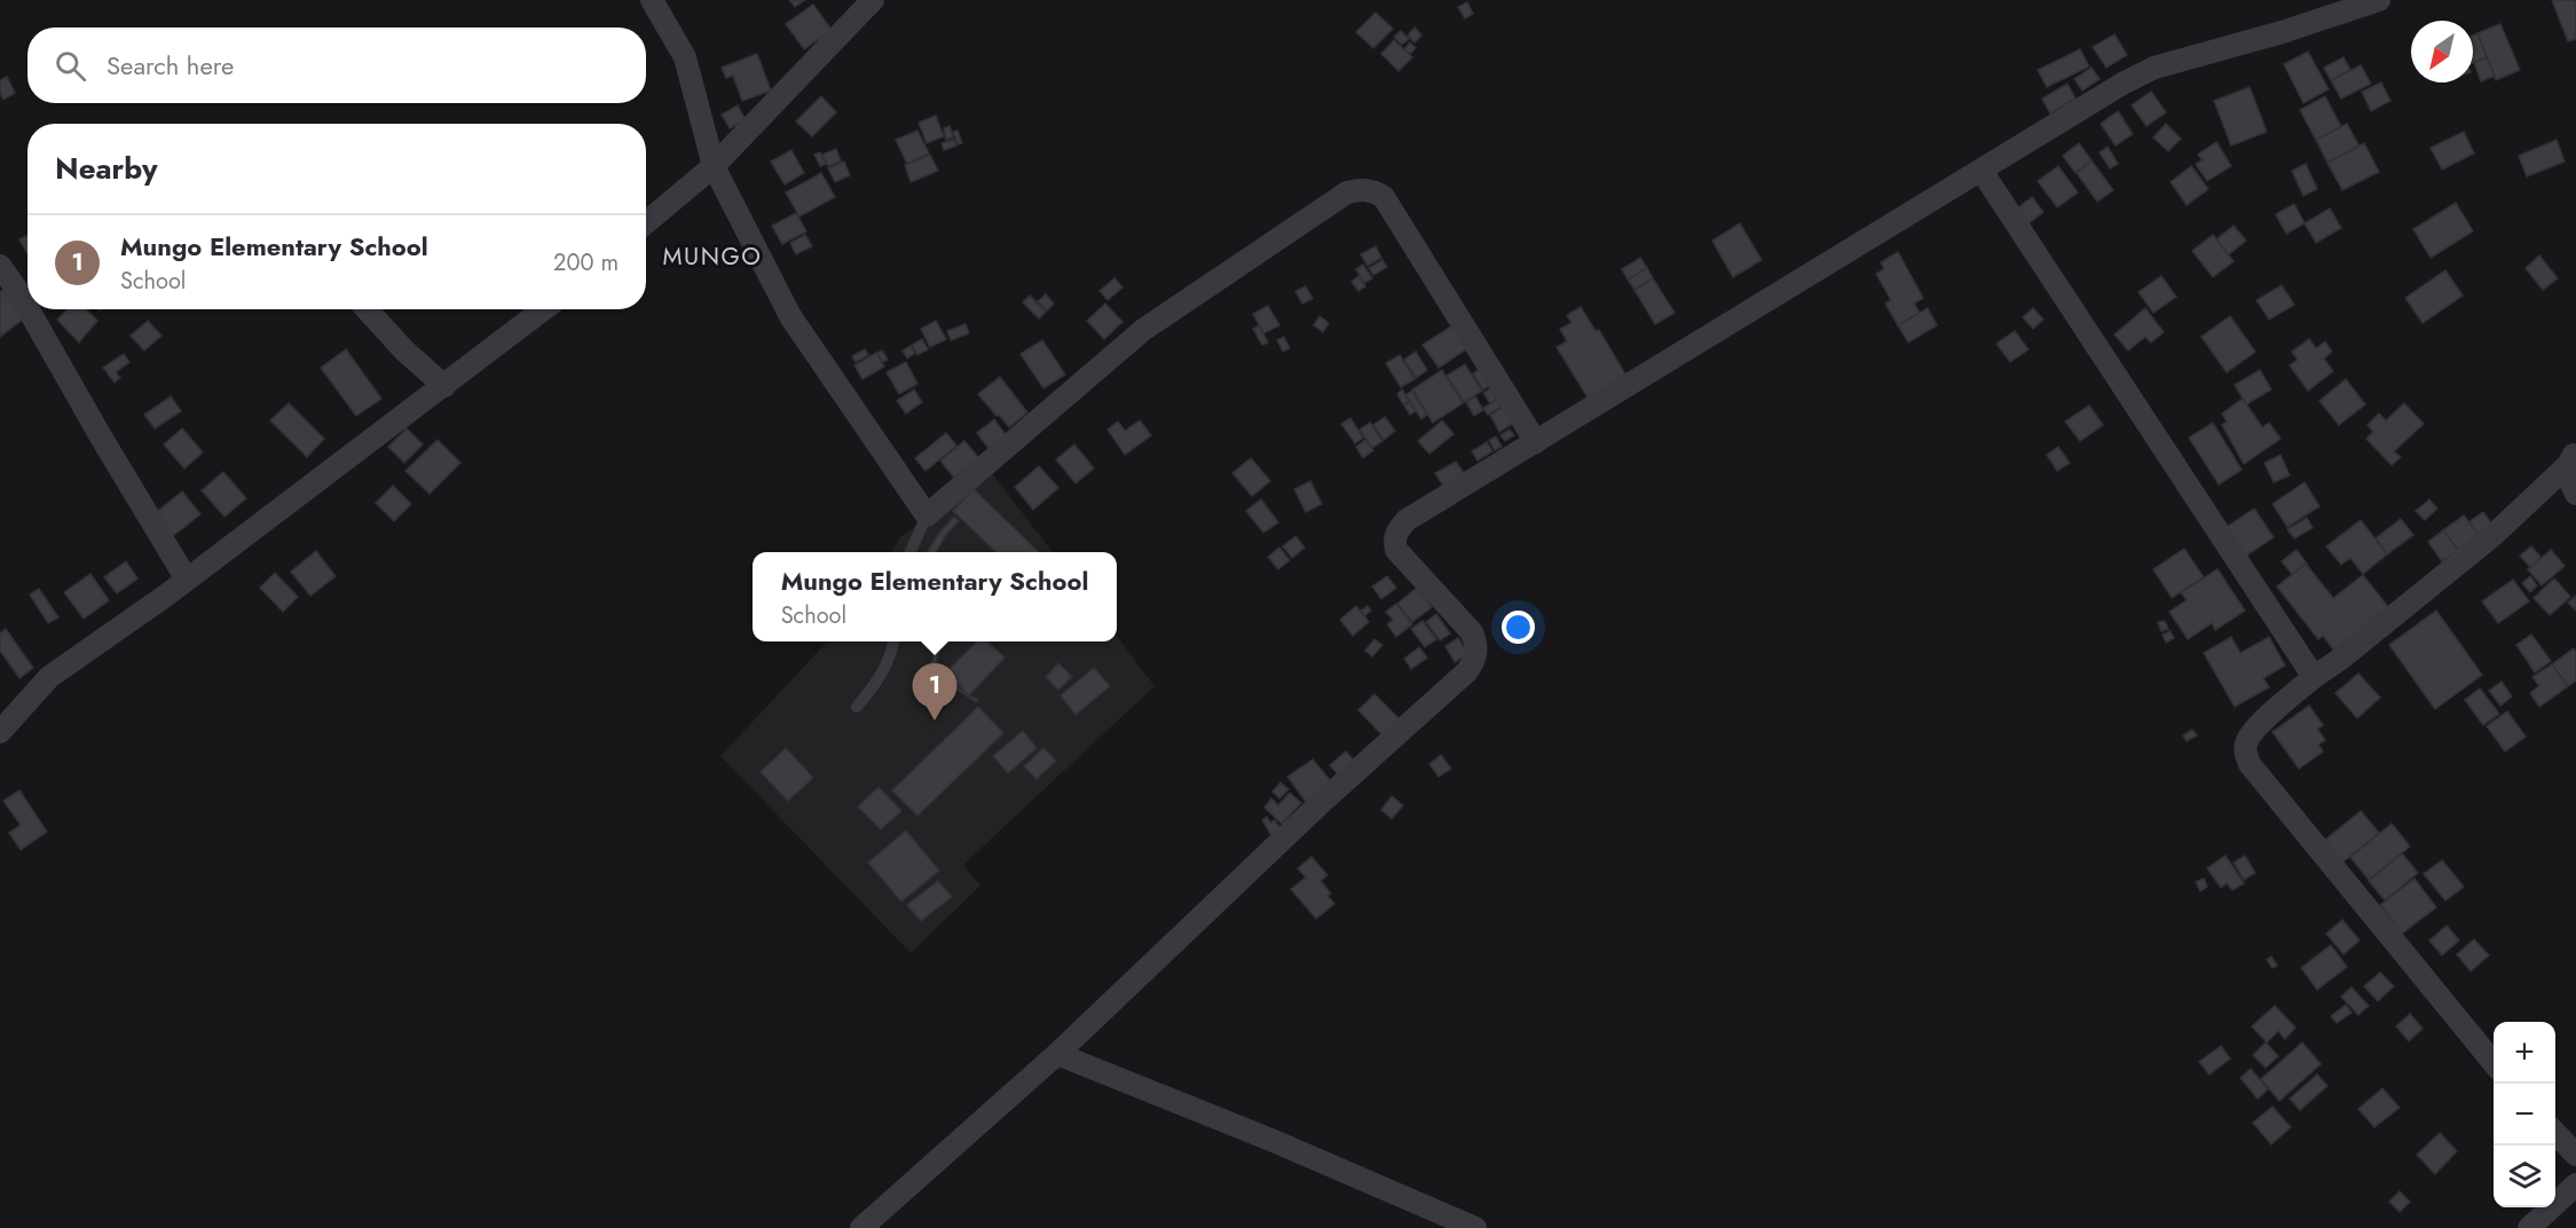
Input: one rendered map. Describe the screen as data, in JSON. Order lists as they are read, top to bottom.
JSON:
{
  "districts": ["MUNGO"],
  "north": "bottom left",
  "page": {
    "search": "Search here",
    "heading": "Nearby",
    "list": [
      {
        "mark": "1",
        "name": "Mungo Elementary School",
        "note": "School",
        "value": "200 m"
      }
    ],
    "popup": ["Mungo Elementary School", "School"],
    "pins": "1",
    "map_buttons": ["+", "−"]
  }
}
